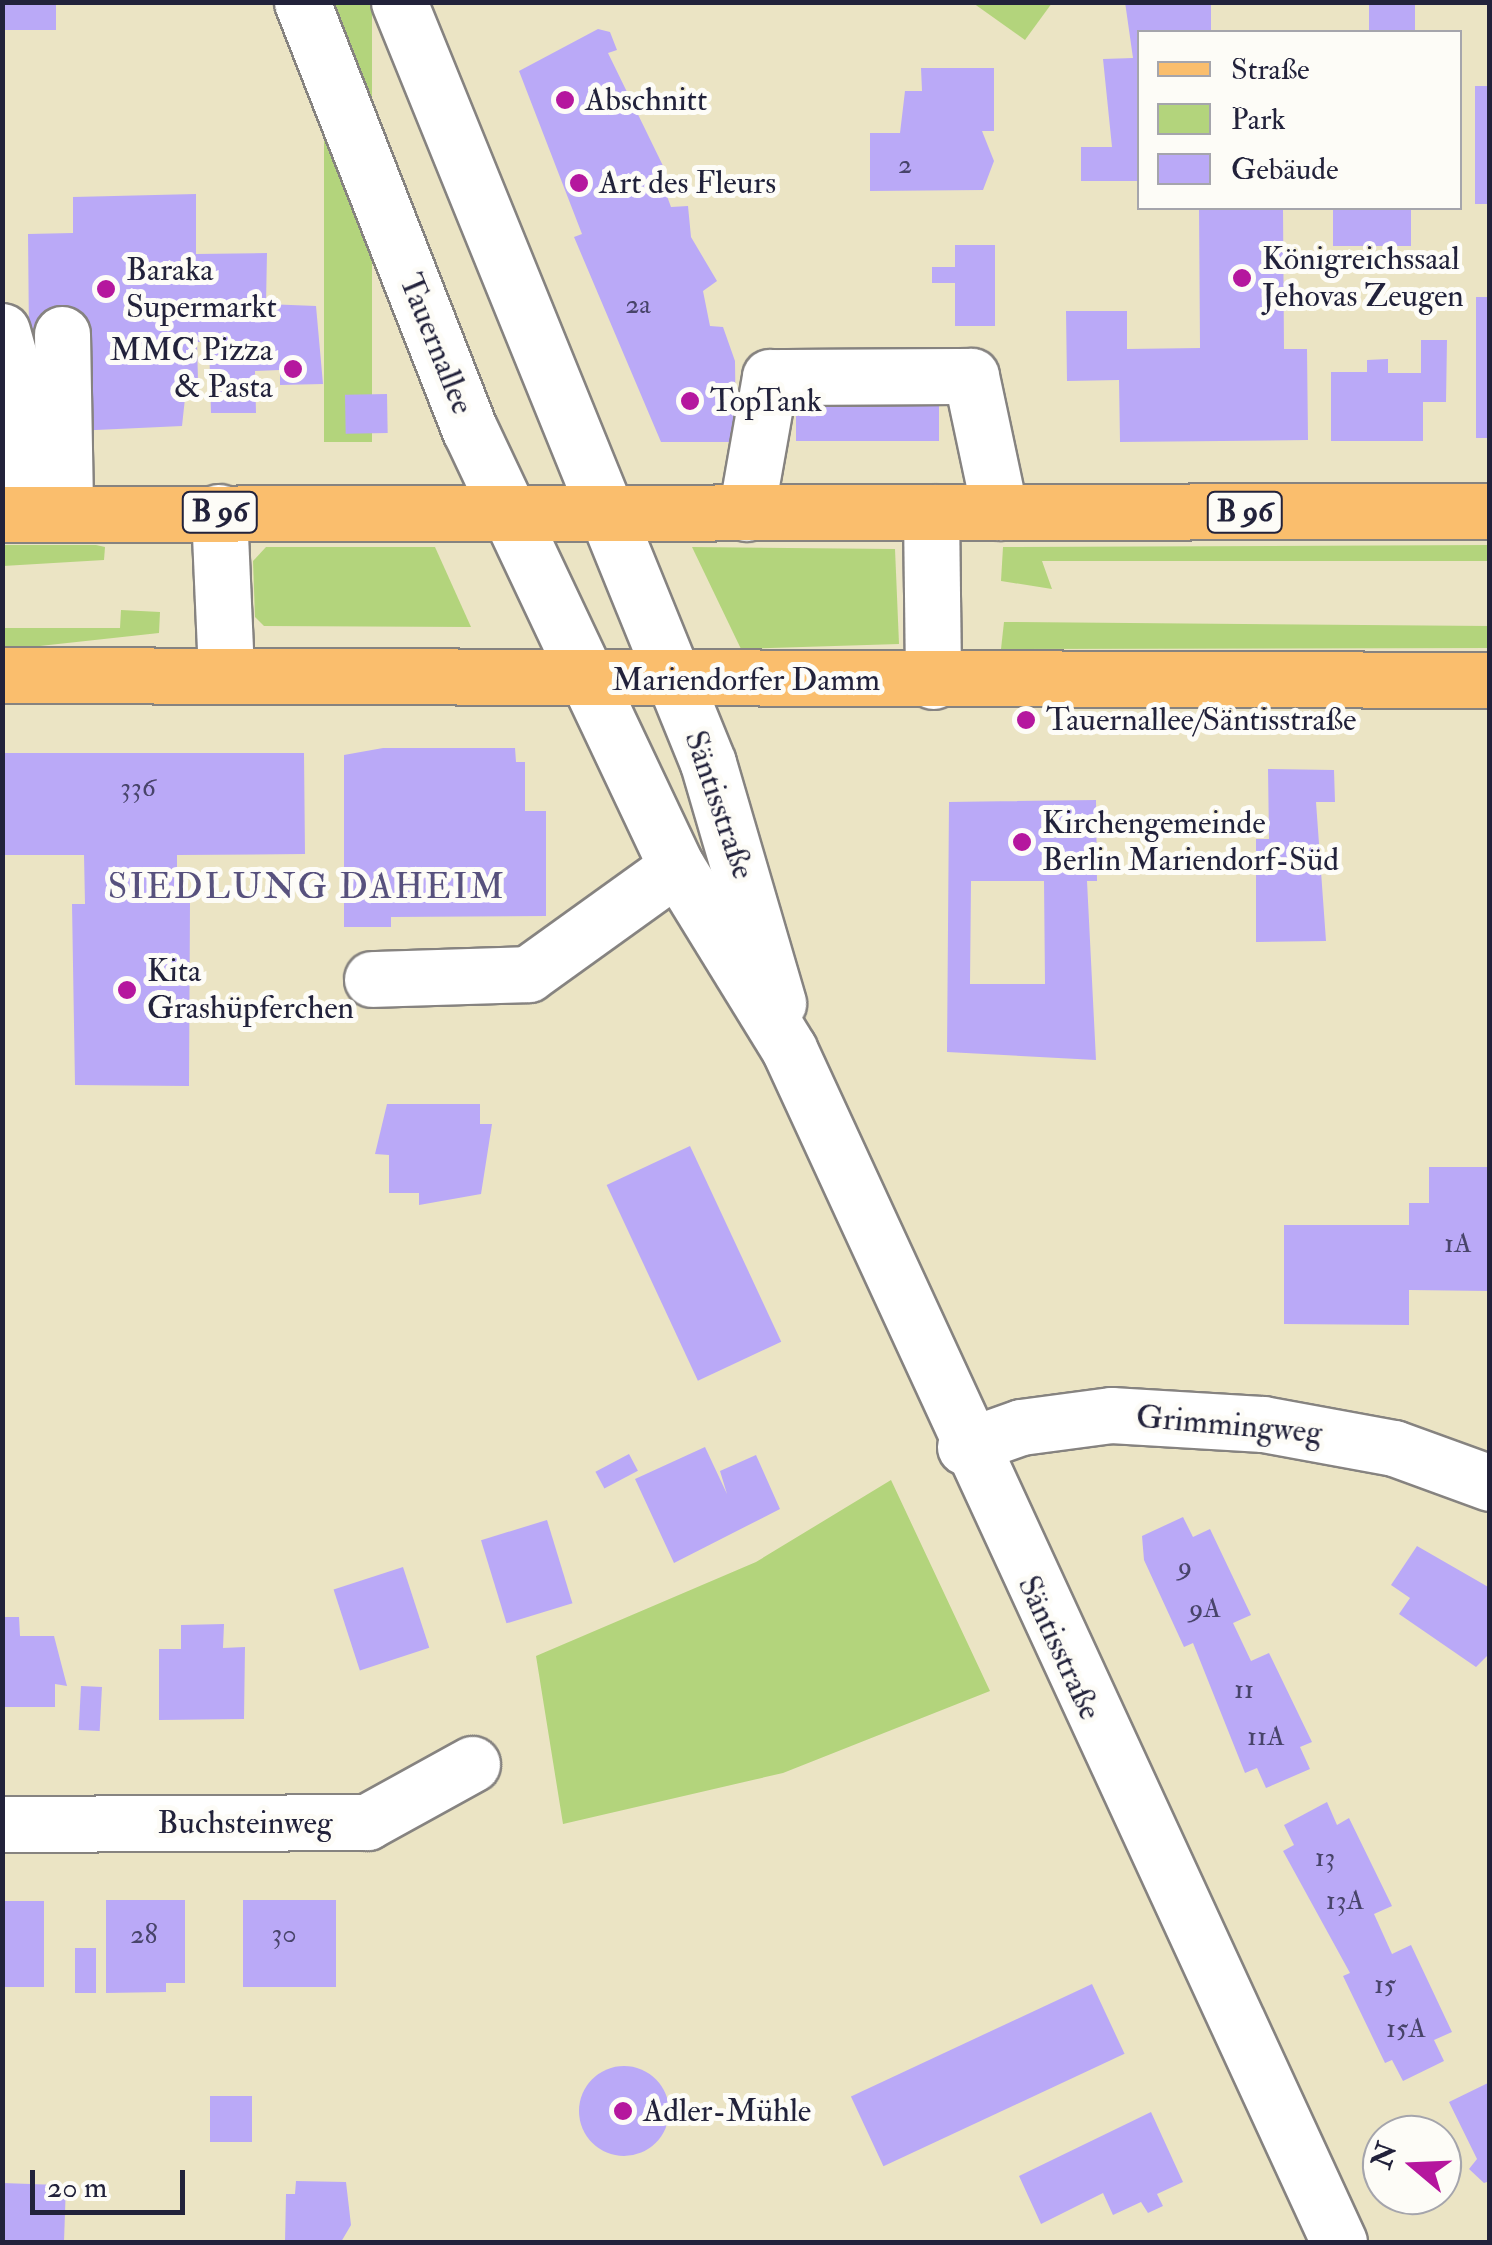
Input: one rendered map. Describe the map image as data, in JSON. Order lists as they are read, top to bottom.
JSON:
{
  "streets": {
    "main road": ["B 96", "Mariendorfer Damm"],
    "street": [
      "Tauernallee",
      "Säntisstraße",
      "Grimmingweg",
      "Buchsteinweg"
    ]
  },
  "crossings": [
    ["Tauernallee", "B 96"],
    ["Tauernallee", "Mariendorfer Damm"],
    ["Tauernallee", "Säntisstraße"],
    ["B 96", "Säntisstraße"],
    ["Mariendorfer Damm", "Säntisstraße"],
    ["Säntisstraße", "Grimmingweg"]
  ],
  "districts": ["SIEDLUNG DAHEIM"],
  "places": [
    "Abschnitt",
    "Art des Fleurs",
    "Königreichssaal Jehovas Zeugen",
    "Baraka Supermarkt",
    "MMC Pizza & Pasta",
    "TopTank",
    "Tauernallee/Säntisstraße",
    "Kirchengemeinde Berlin Mariendorf-Süd",
    "Kita Grashüpferchen",
    "Adler-Mühle"
  ],
  "house_numbers": [
    "2",
    "2a",
    "336",
    "1A",
    "9",
    "9A",
    "11",
    "11A",
    "13",
    "13A",
    "30",
    "28",
    "15",
    "15A"
  ],
  "legend": ["Straße", "Park", "Gebäude"],
  "scale_bar": "20 m",
  "north": "left"
}
